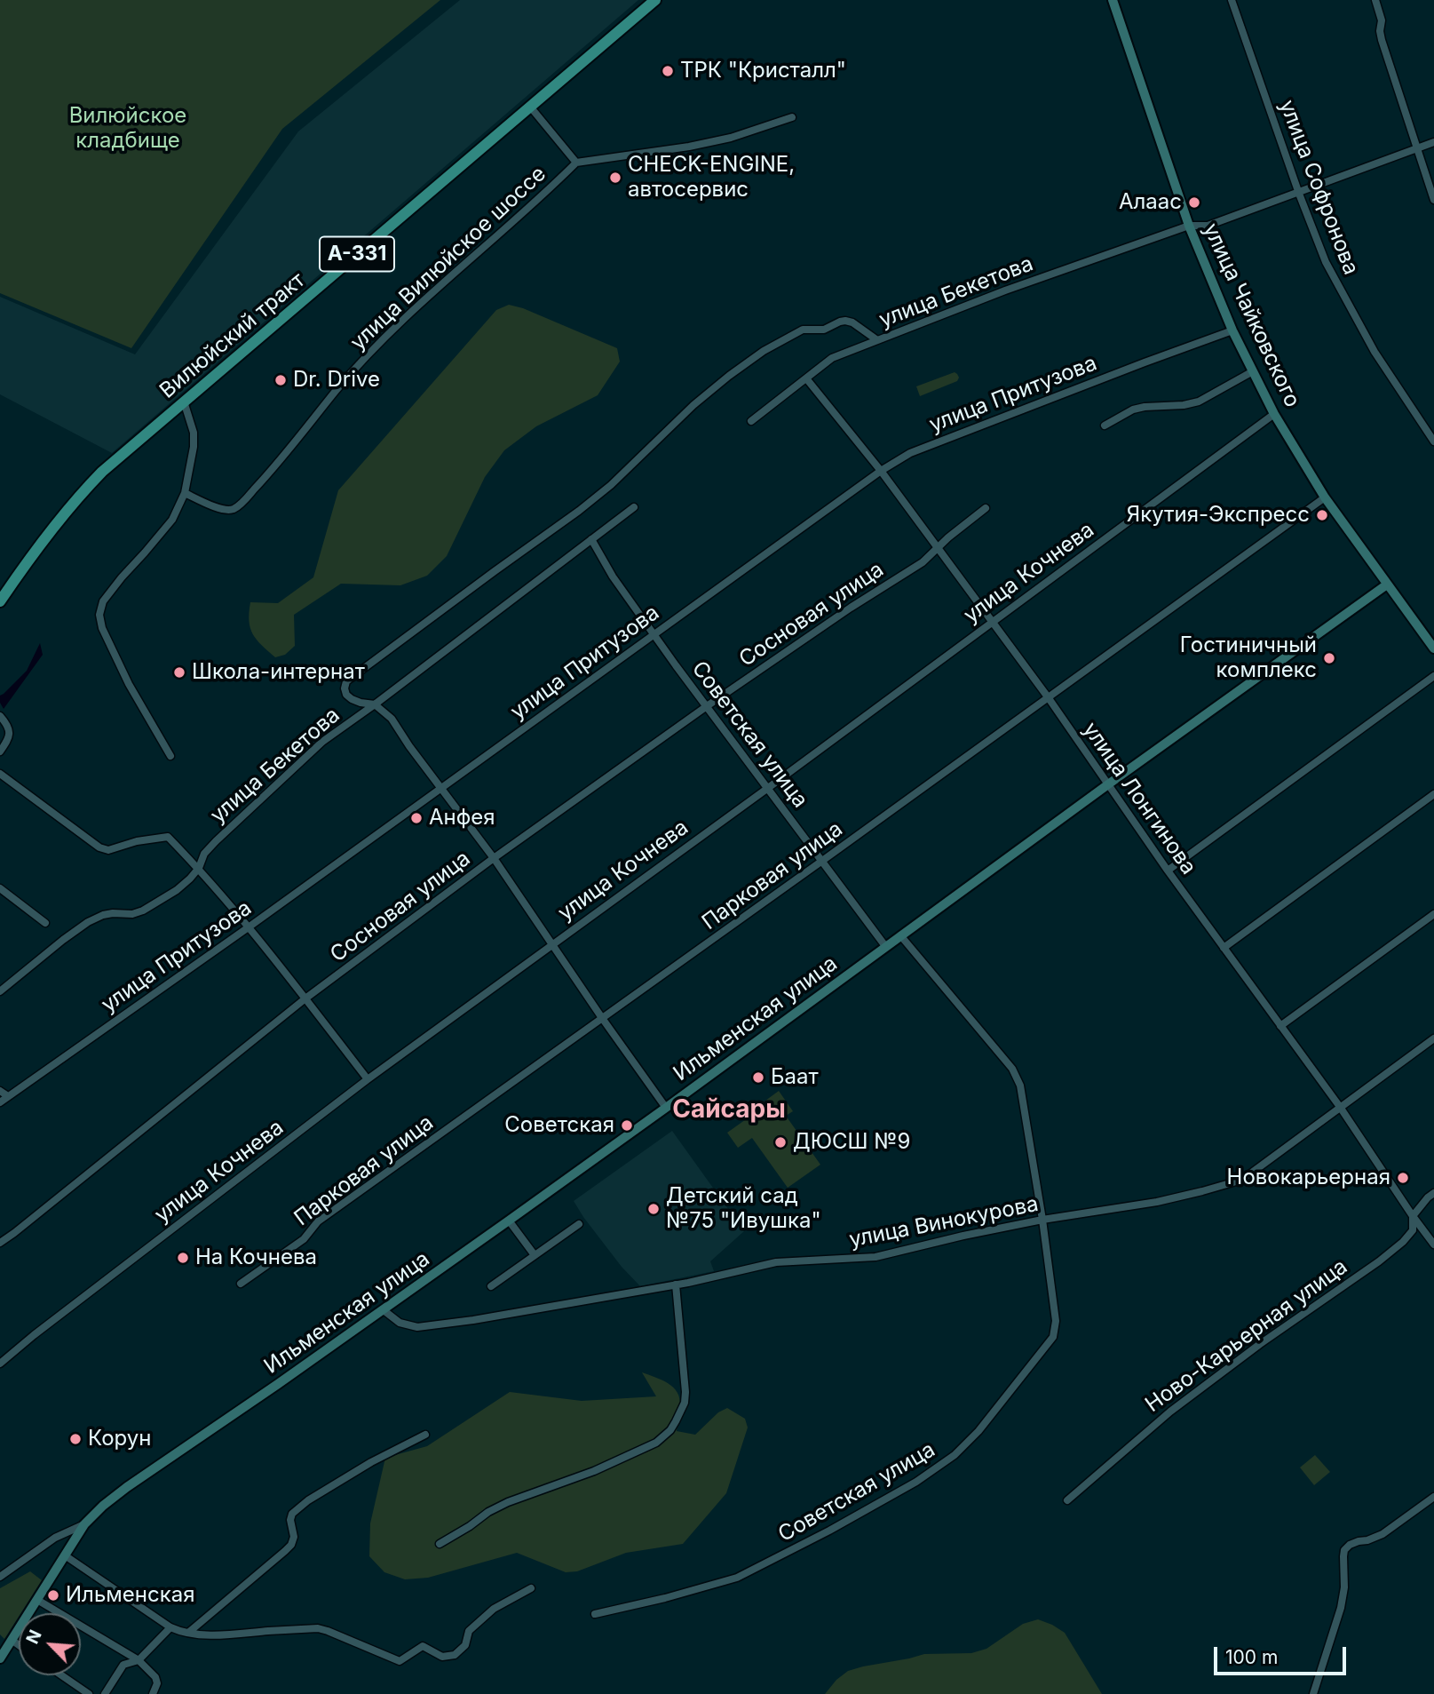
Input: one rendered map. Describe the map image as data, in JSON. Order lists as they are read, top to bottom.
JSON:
{
  "streets": {
    "main road": [
      "А-331",
      "улица Чайковского",
      "Вилюйский тракт",
      "Ильменская улица"
    ],
    "street": [
      "улица Софронова",
      "улица Вилюйское шоссе",
      "улица Бекетова",
      "улица Притузова",
      "улица Кочнева",
      "Сосновая улица",
      "Советская улица",
      "улица Лонгинова",
      "Парковая улица",
      "улица Винокурова",
      "Ново-Карьерная улица"
    ]
  },
  "crossings": [
    ["улица Софронова", "улица Бекетова"],
    ["улица Бекетова", "улица Чайковского"],
    ["улица Бекетова", "Советская улица"],
    ["улица Бекетова", "улица Лонгинова"],
    ["улица Чайковского", "улица Притузова"],
    ["улица Чайковского", "улица Кочнева"],
    ["улица Чайковского", "Парковая улица"],
    ["улица Чайковского", "Ильменская улица"],
    ["улица Притузова", "Советская улица"],
    ["улица Притузова", "улица Лонгинова"],
    ["улица Кочнева", "Советская улица"],
    ["улица Кочнева", "улица Лонгинова"],
    ["Сосновая улица", "Советская улица"],
    ["Сосновая улица", "улица Лонгинова"],
    ["Советская улица", "Парковая улица"],
    ["Советская улица", "Ильменская улица"],
    ["Советская улица", "улица Винокурова"],
    ["улица Лонгинова", "Парковая улица"],
    ["улица Лонгинова", "Ильменская улица"],
    ["улица Лонгинова", "улица Винокурова"],
    ["улица Лонгинова", "Ново-Карьерная улица"],
    ["Ильменская улица", "улица Винокурова"]
  ],
  "districts": ["Сайсары"],
  "parks": ["Вилюйское кладбище"],
  "places": [
    "ТРК \"Кристалл\"",
    "CHECK-ENGINE, автосервис",
    "Алаас",
    "Dr. Drive",
    "Якутия-Экспресс",
    "Гостиничный комплекс",
    "Школа-интернат",
    "Анфея",
    "Баат",
    "Советская",
    "ДЮСШ №9",
    "Новокарьерная",
    "Детский сад №75 \"Ивушка\"",
    "На Кочнева",
    "Корун",
    "Ильменская"
  ],
  "scale_bar": "100 m",
  "north": "top left"
}
